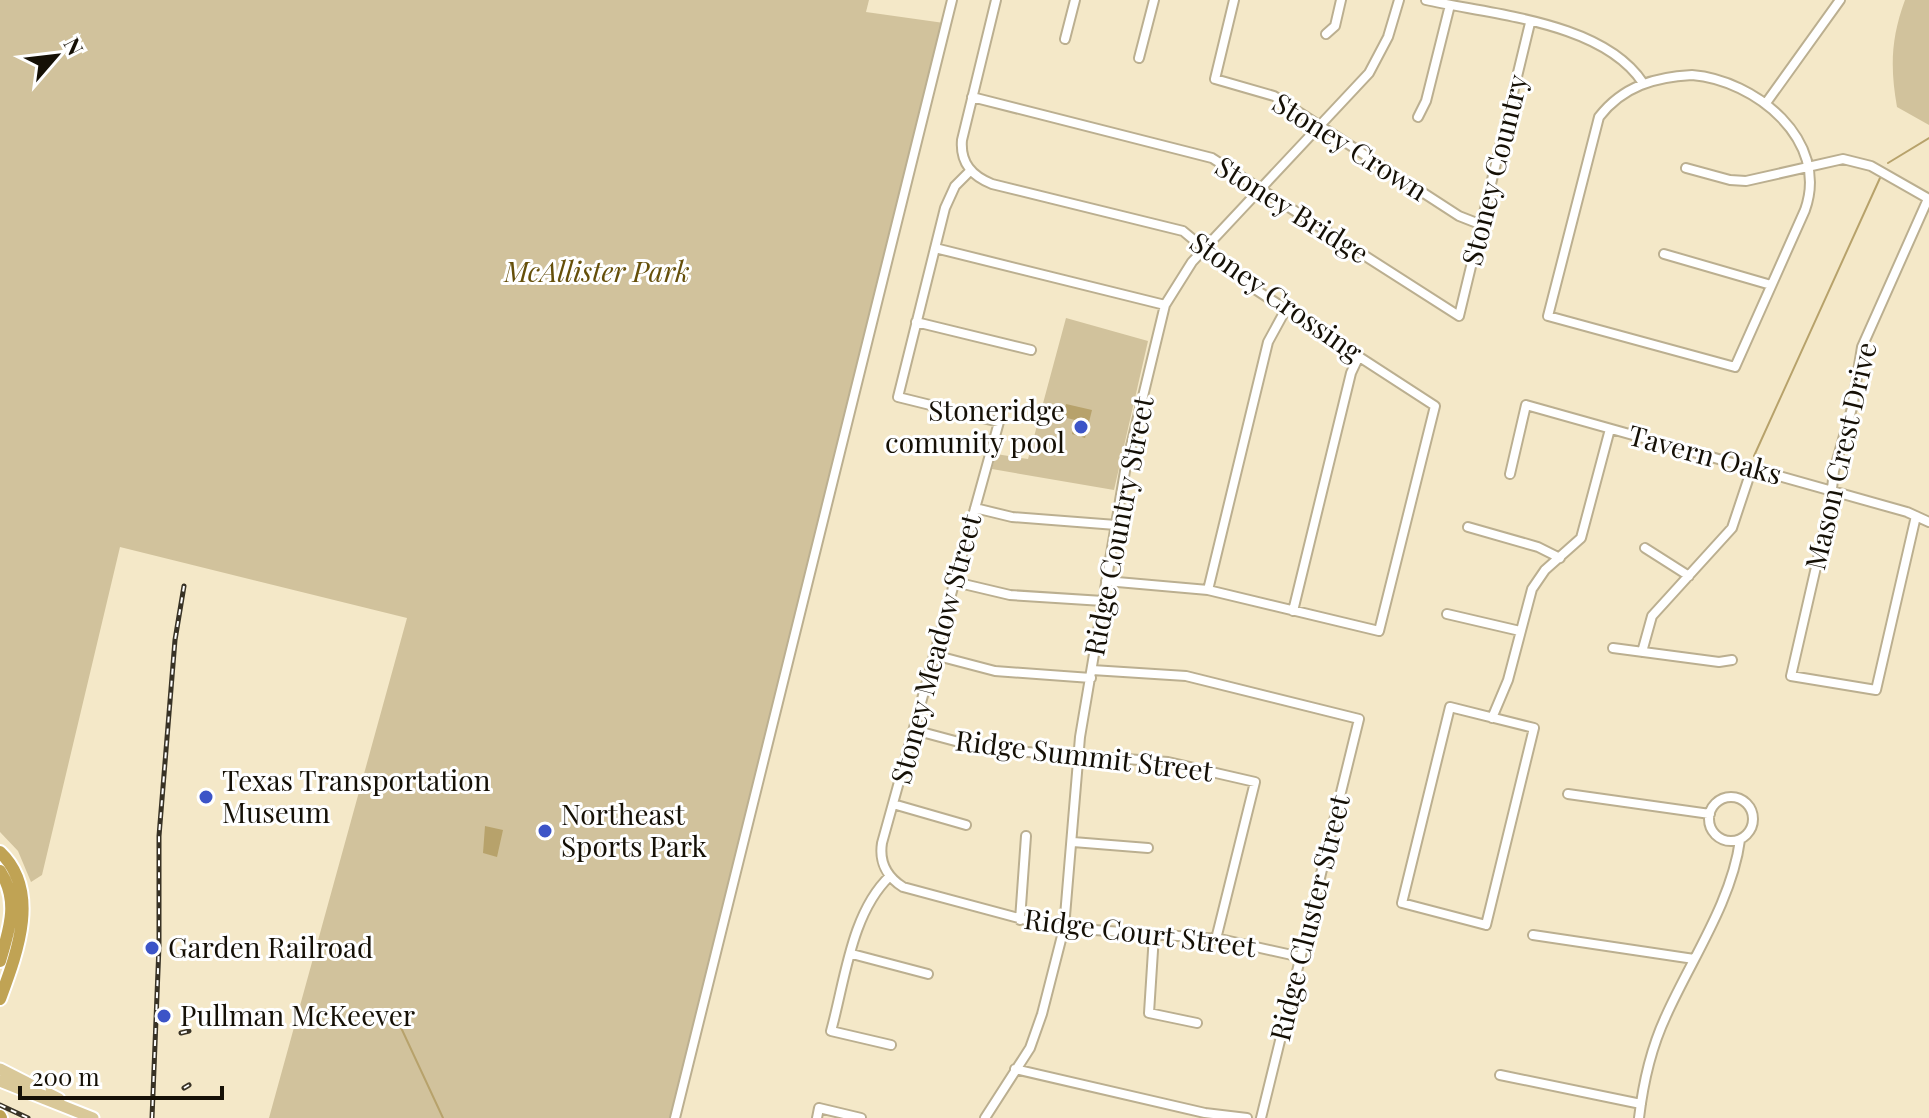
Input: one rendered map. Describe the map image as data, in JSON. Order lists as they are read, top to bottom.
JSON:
{
  "streets": {
    "street": [
      "Stoney Crown",
      "Stoney Country",
      "Stoney Bridge",
      "Stoney Crossing",
      "Tavern Oaks",
      "Mason Crest Drive",
      "Ridge Country Street",
      "Stoney Meadow Street",
      "Ridge Summit Street",
      "Ridge Cluster Street",
      "Ridge Court Street"
    ]
  },
  "crossings": [
    ["Stoney Crown", "Stoney Country"],
    ["Stoney Crown", "Ridge Country Street"],
    ["Stoney Country", "Stoney Bridge"],
    ["Stoney Bridge", "Ridge Country Street"],
    ["Stoney Crossing", "Ridge Country Street"],
    ["Tavern Oaks", "Mason Crest Drive"],
    ["Ridge Country Street", "Ridge Summit Street"],
    ["Ridge Country Street", "Ridge Cluster Street"],
    ["Ridge Country Street", "Ridge Court Street"],
    ["Stoney Meadow Street", "Ridge Summit Street"],
    ["Stoney Meadow Street", "Ridge Court Street"],
    ["Ridge Summit Street", "Ridge Court Street"],
    ["Ridge Cluster Street", "Ridge Court Street"]
  ],
  "parks": ["McAllister Park"],
  "places": [
    "Stoneridge comunity pool",
    "Texas Transportation Museum",
    "Northeast Sports Park",
    "Garden Railroad",
    "Pullman McKeever"
  ],
  "scale_bar": "200 m",
  "north": "top right"
}
